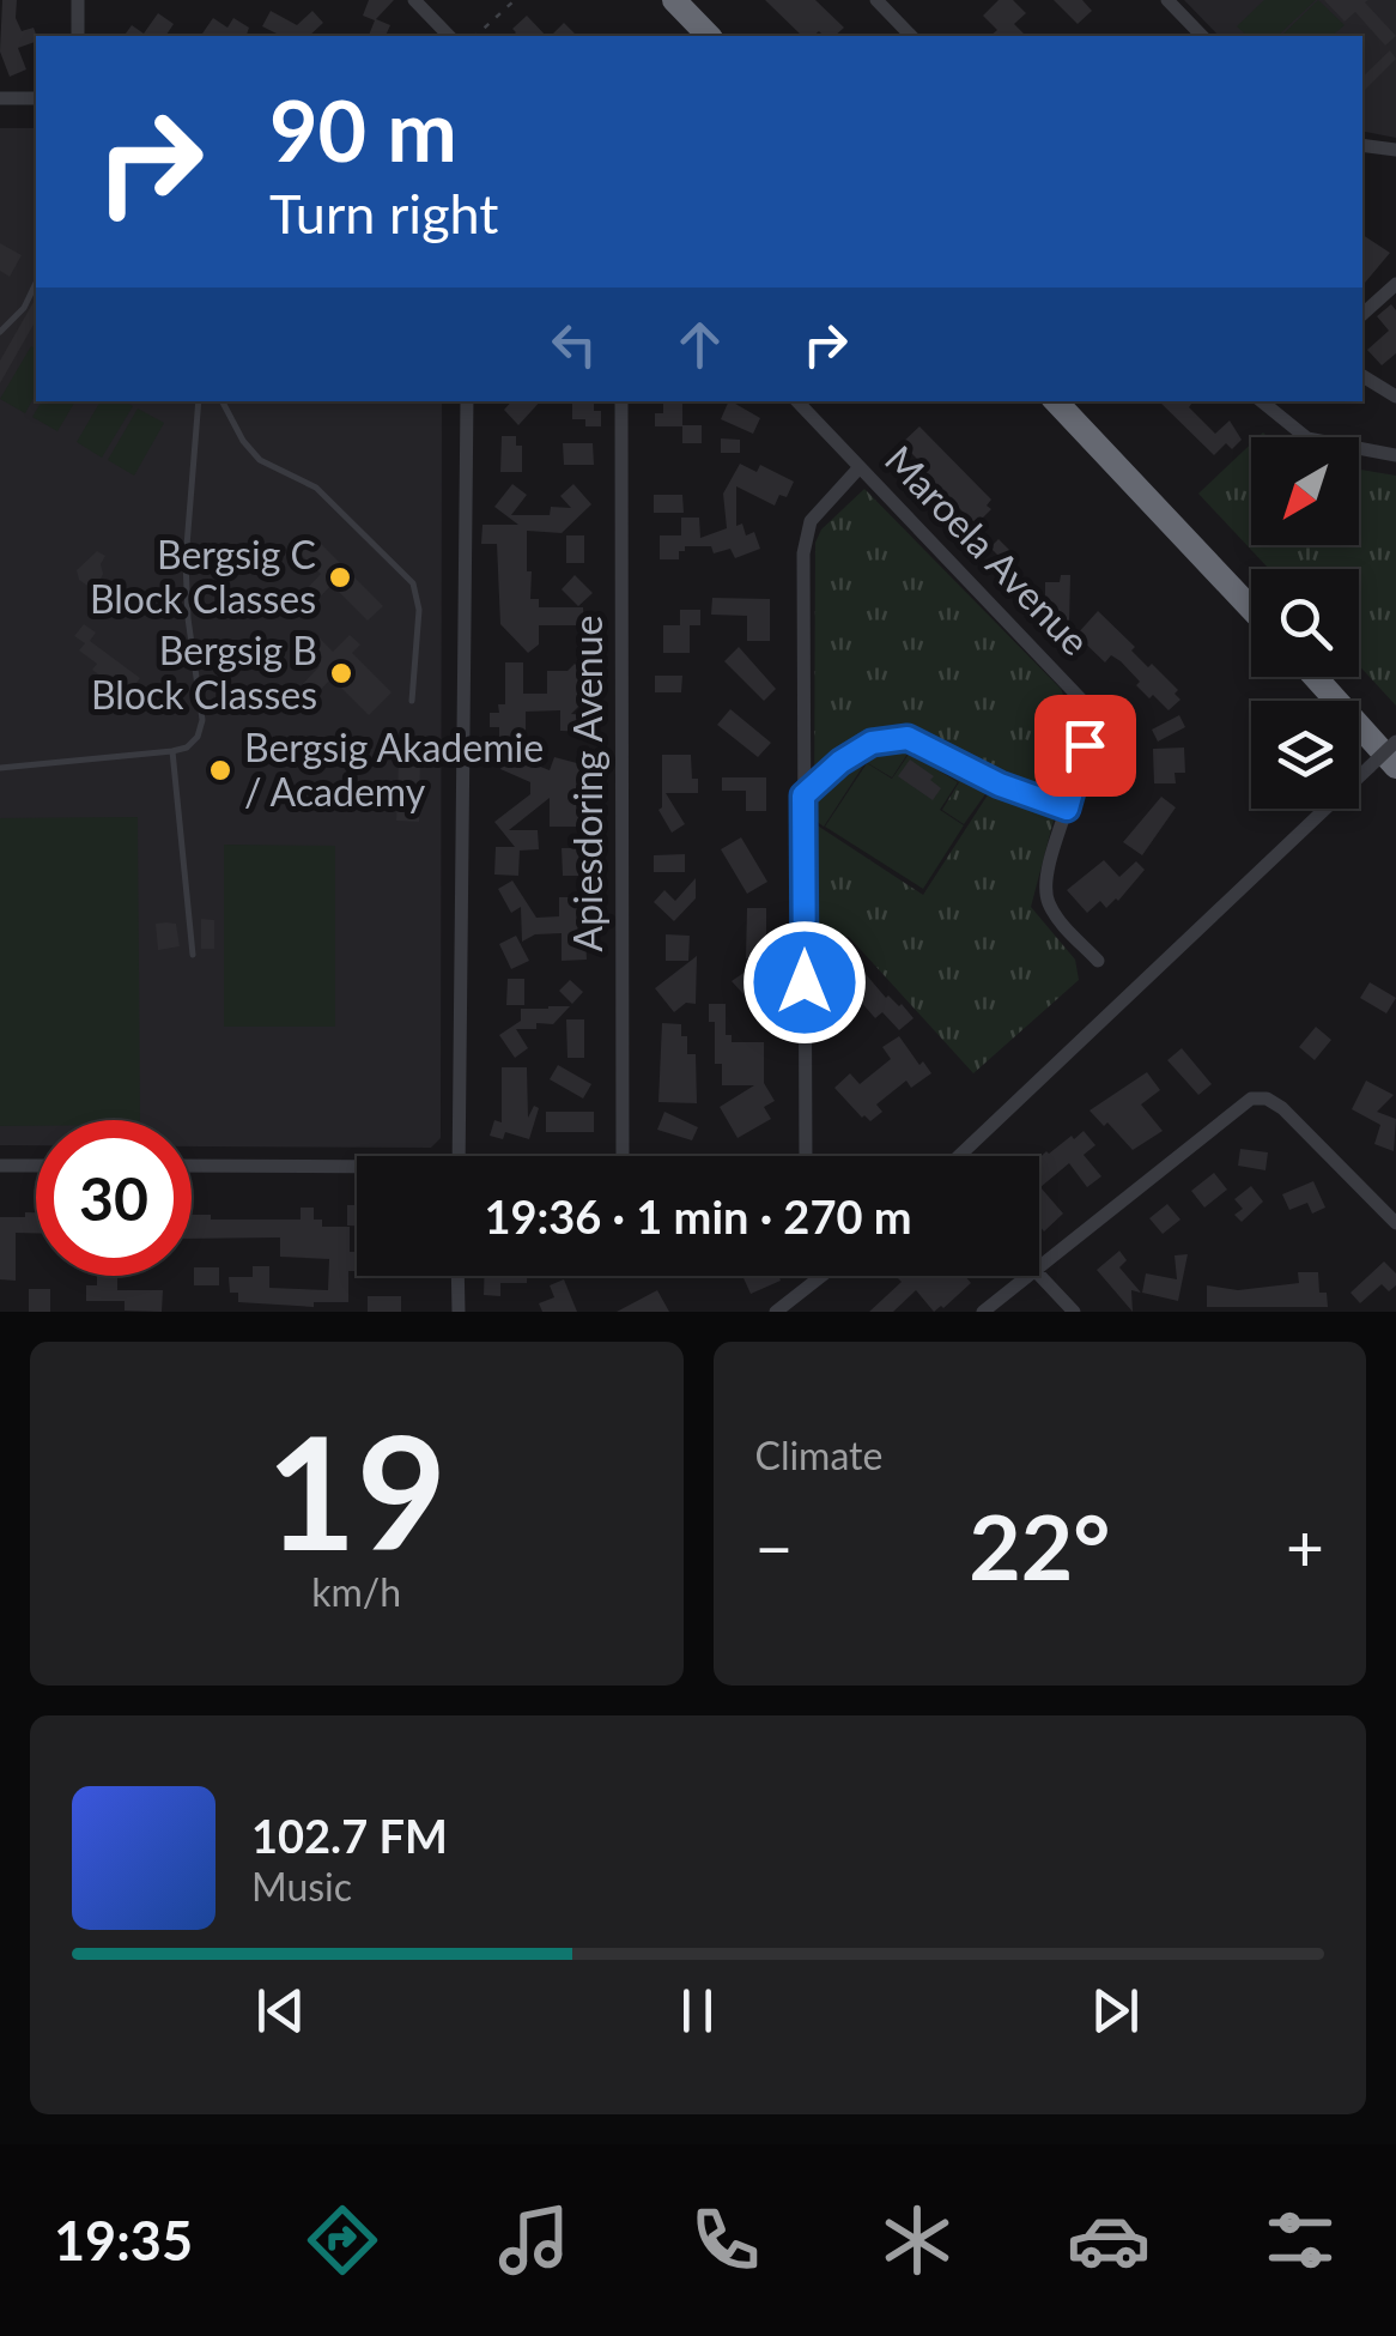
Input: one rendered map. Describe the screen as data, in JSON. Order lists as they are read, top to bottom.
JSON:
{
  "streets": {
    "street": ["Maroela Avenue", "Apiesdoring Avenue"]
  },
  "places": ["Bergsig C Block Classes", "Bergsig B Block Classes", "Bergsig Akademie / Academy"],
  "north": "bottom left",
  "page": {
    "turn": ["90 m", "Turn right"],
    "limit": "30",
    "trip": "19:36 · 1 min · 270 m",
    "tile": [
      ["19", "km/h"],
      "Climate"
    ],
    "heat": ["−", "22°", "+"],
    "song": ["102.7 FM", "Music"],
    "tabs": "19:35"
  }
}
